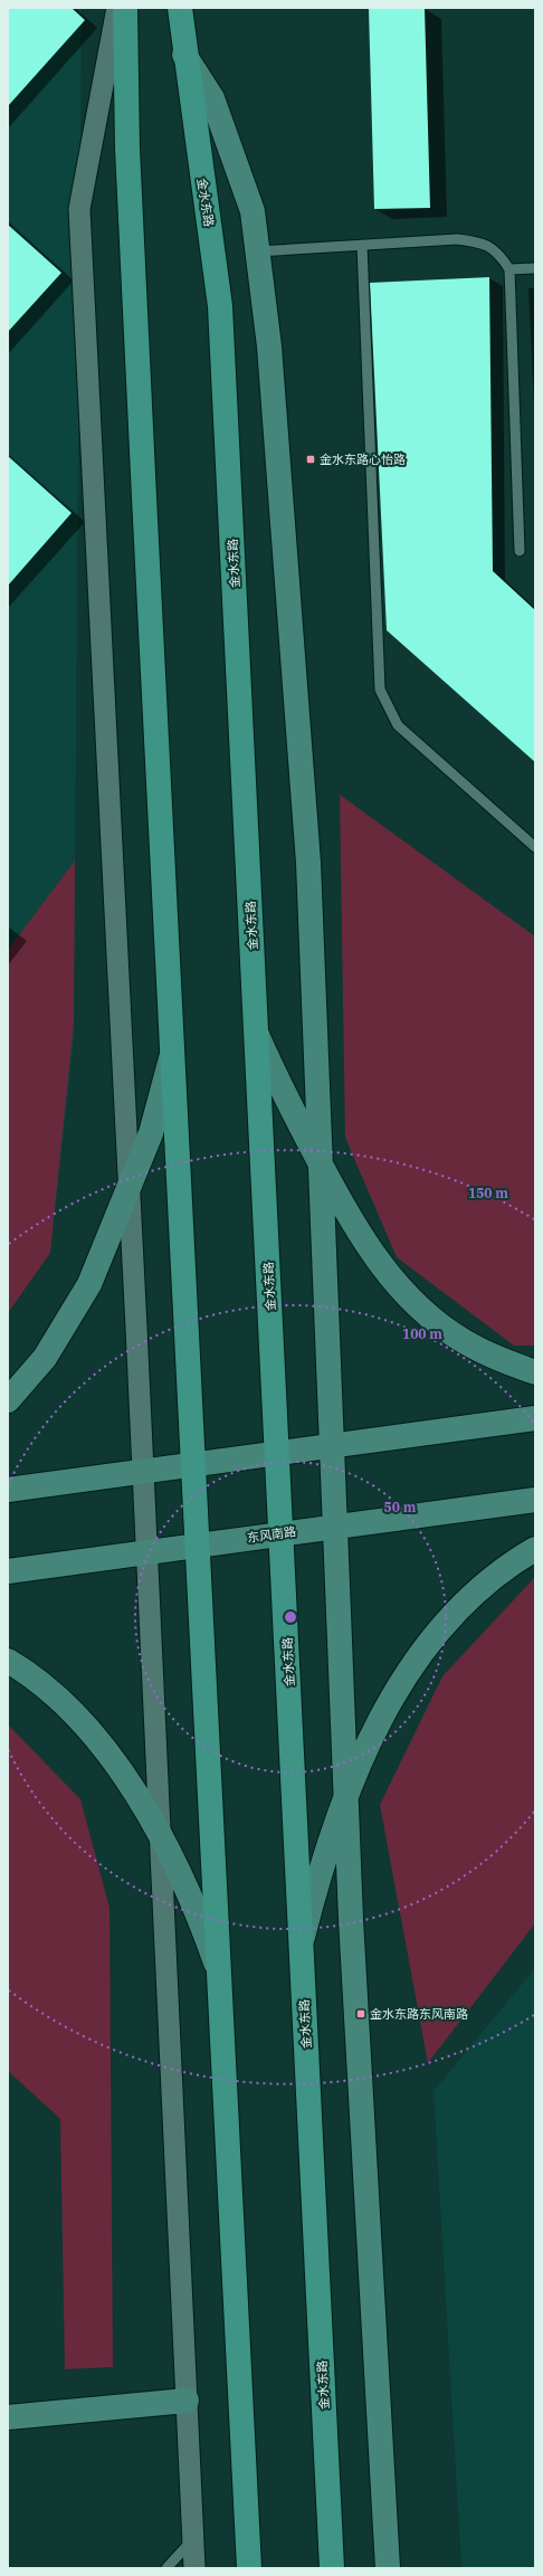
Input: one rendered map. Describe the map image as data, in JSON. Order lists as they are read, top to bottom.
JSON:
{
  "streets": {
    "main road": ["金水东路", "东风南路"]
  },
  "crossings": [
    ["金水东路", "东风南路"]
  ],
  "places": {
    "transit": ["金水东路心怡路", "金水东路东风南路"]
  },
  "rings": ["150 m", "100 m", "50 m"]
}
